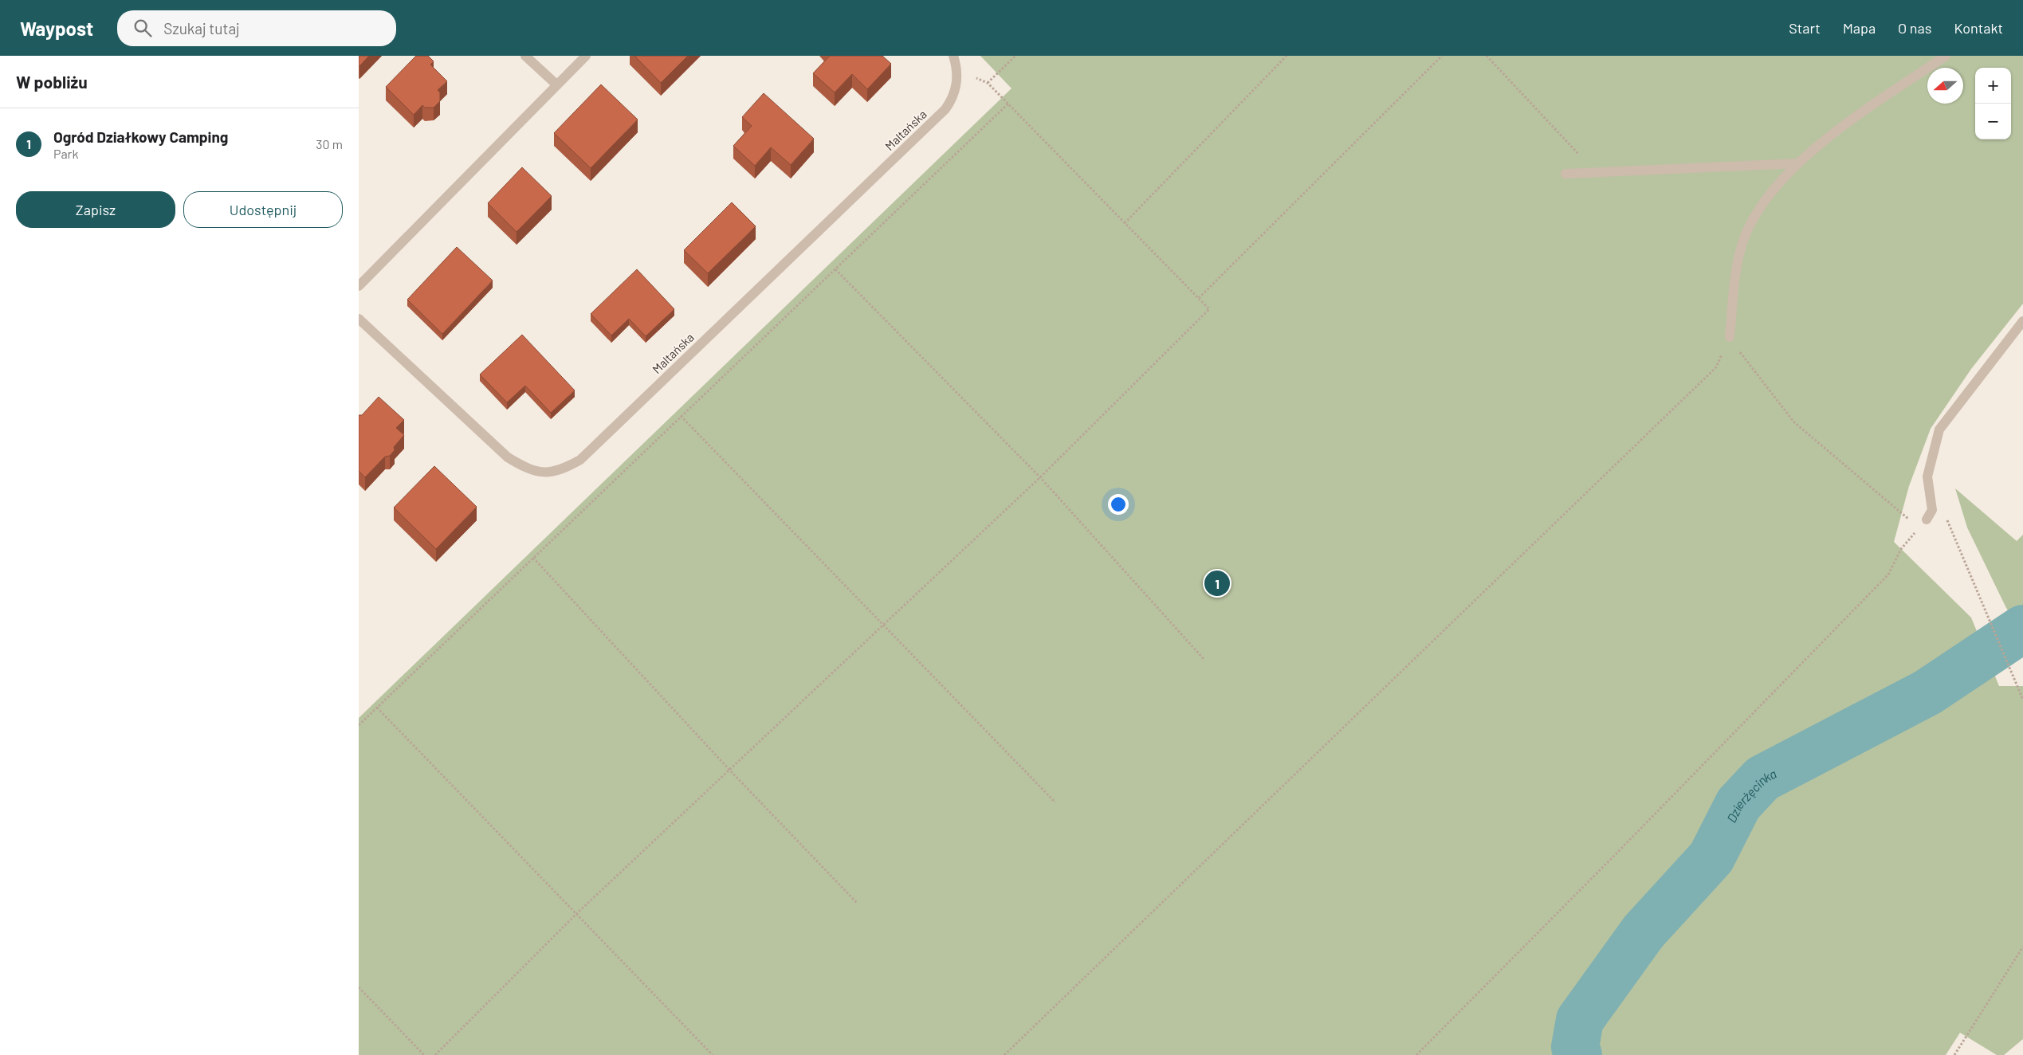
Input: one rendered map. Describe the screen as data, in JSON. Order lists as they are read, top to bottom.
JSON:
{
  "streets": {
    "street": ["Maltańska"]
  },
  "water": ["Dzierżęcinka"],
  "north": "left",
  "page": {
    "header": "Waypost",
    "search": "Szukaj tutaj",
    "nav": [
      "Start",
      "Mapa",
      "O nas",
      "Kontakt"
    ],
    "heading": "W pobliżu",
    "map_buttons": ["+", "−"],
    "list": [
      {
        "mark": "1",
        "name": "Ogród Działkowy Camping",
        "note": "Park",
        "value": "30 m"
      }
    ],
    "buttons": ["Zapisz", "Udostępnij"],
    "pins": "1"
  }
}
